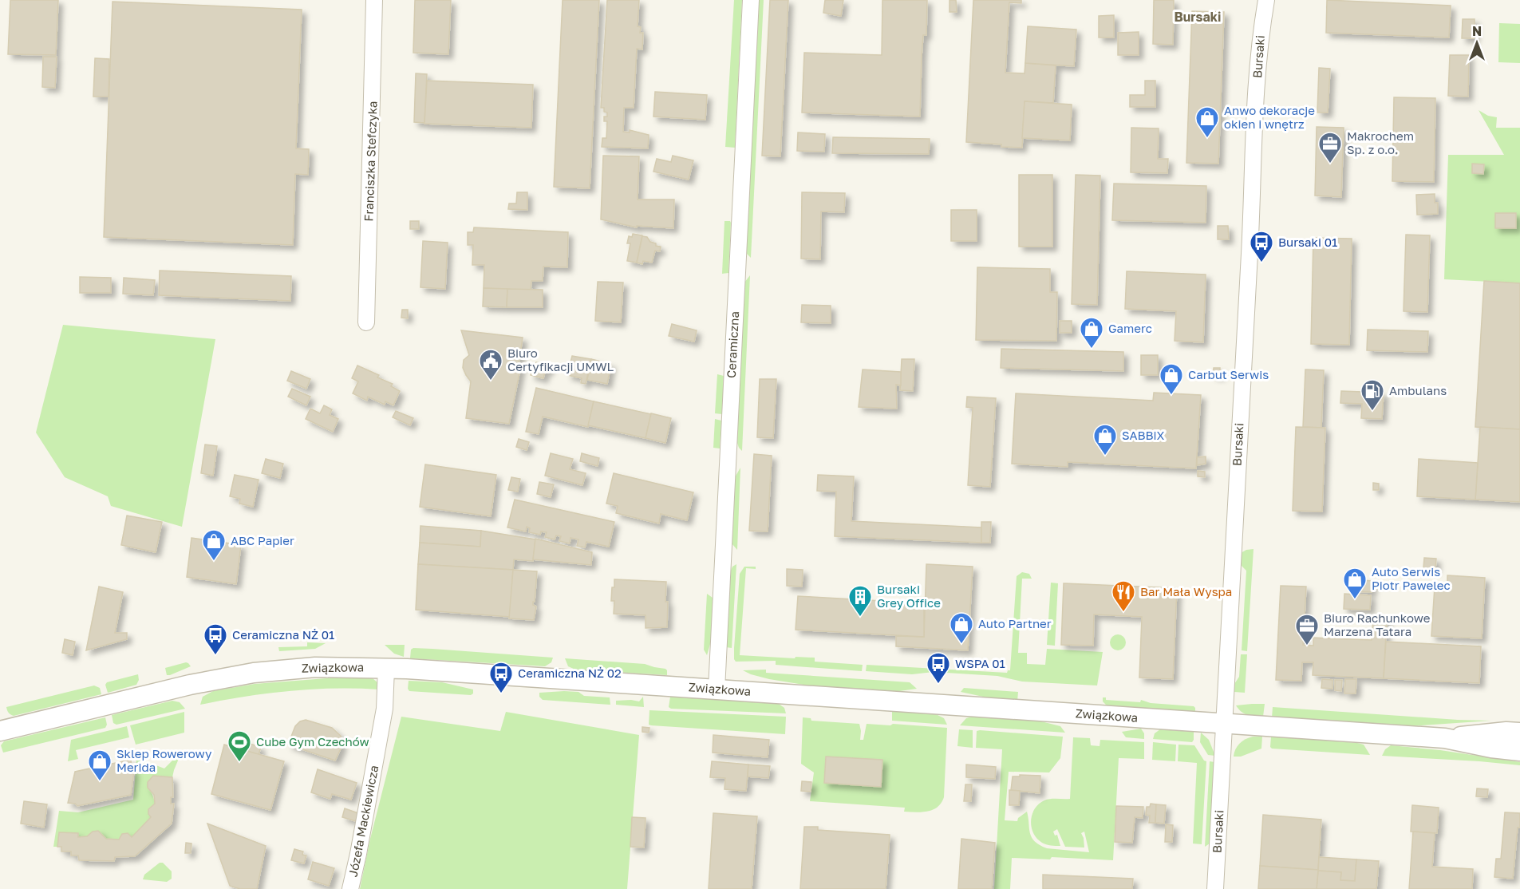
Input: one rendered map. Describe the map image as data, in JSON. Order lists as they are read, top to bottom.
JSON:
{
  "streets": {
    "street": [
      "Bursaki",
      "Franciszka Stefczyka",
      "Ceramiczna",
      "Związkowa",
      "Józefa Mackiewicza"
    ]
  },
  "crossings": [
    ["Bursaki", "Związkowa"],
    ["Ceramiczna", "Związkowa"],
    ["Związkowa", "Józefa Mackiewicza"]
  ],
  "districts": ["Bursaki"],
  "places": {
    "shop": [
      "Anwo dekoracje okien i wnętrz",
      "Gamerc",
      "Carbut Serwis",
      "SABBiX",
      "ABC Papier",
      "Auto Serwis Piotr Pawelec",
      "Auto Partner",
      "Sklep Rowerowy Merida"
    ],
    "office": ["Makrochem Sp. z o.o.", "Biuro Rachunkowe Marzena Tatara"],
    "bus stop": [
      "Bursaki 01",
      "Ceramiczna NŻ 01",
      "WSPA 01",
      "Ceramiczna NŻ 02"
    ],
    "public building": ["Biuro Certyfikacji UMWL"],
    "fuel station": ["Ambulans"],
    "restaurant": ["Bar Mała Wyspa"],
    "building": ["Bursaki Grey Office"],
    "sports": ["Cube Gym Czechów"]
  },
  "north": "top"
}
